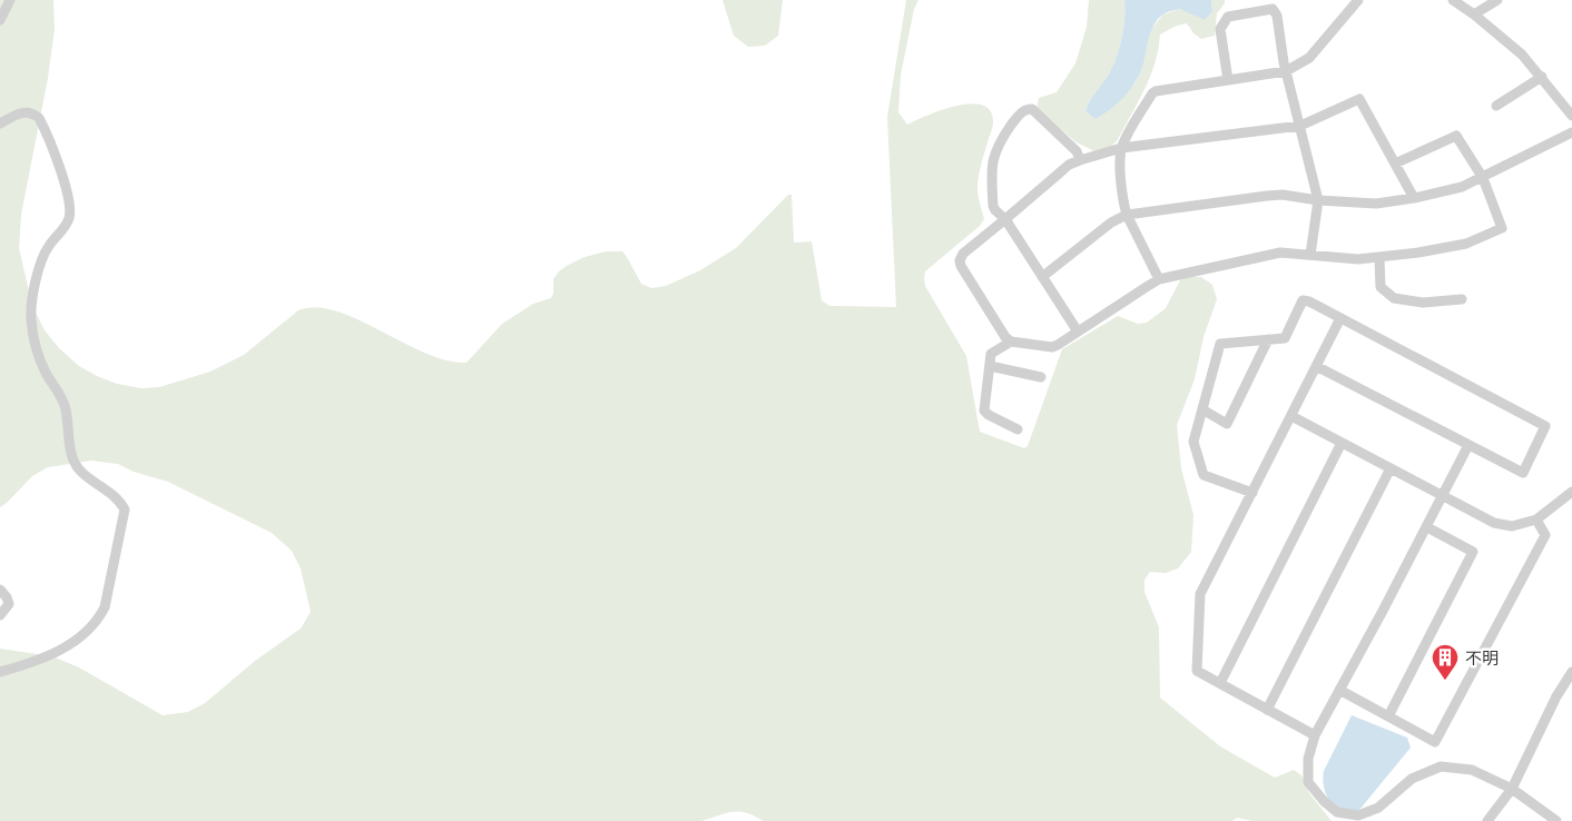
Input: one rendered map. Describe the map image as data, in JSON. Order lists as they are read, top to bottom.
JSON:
{
  "places": {
    "building": ["不明"]
  }
}
